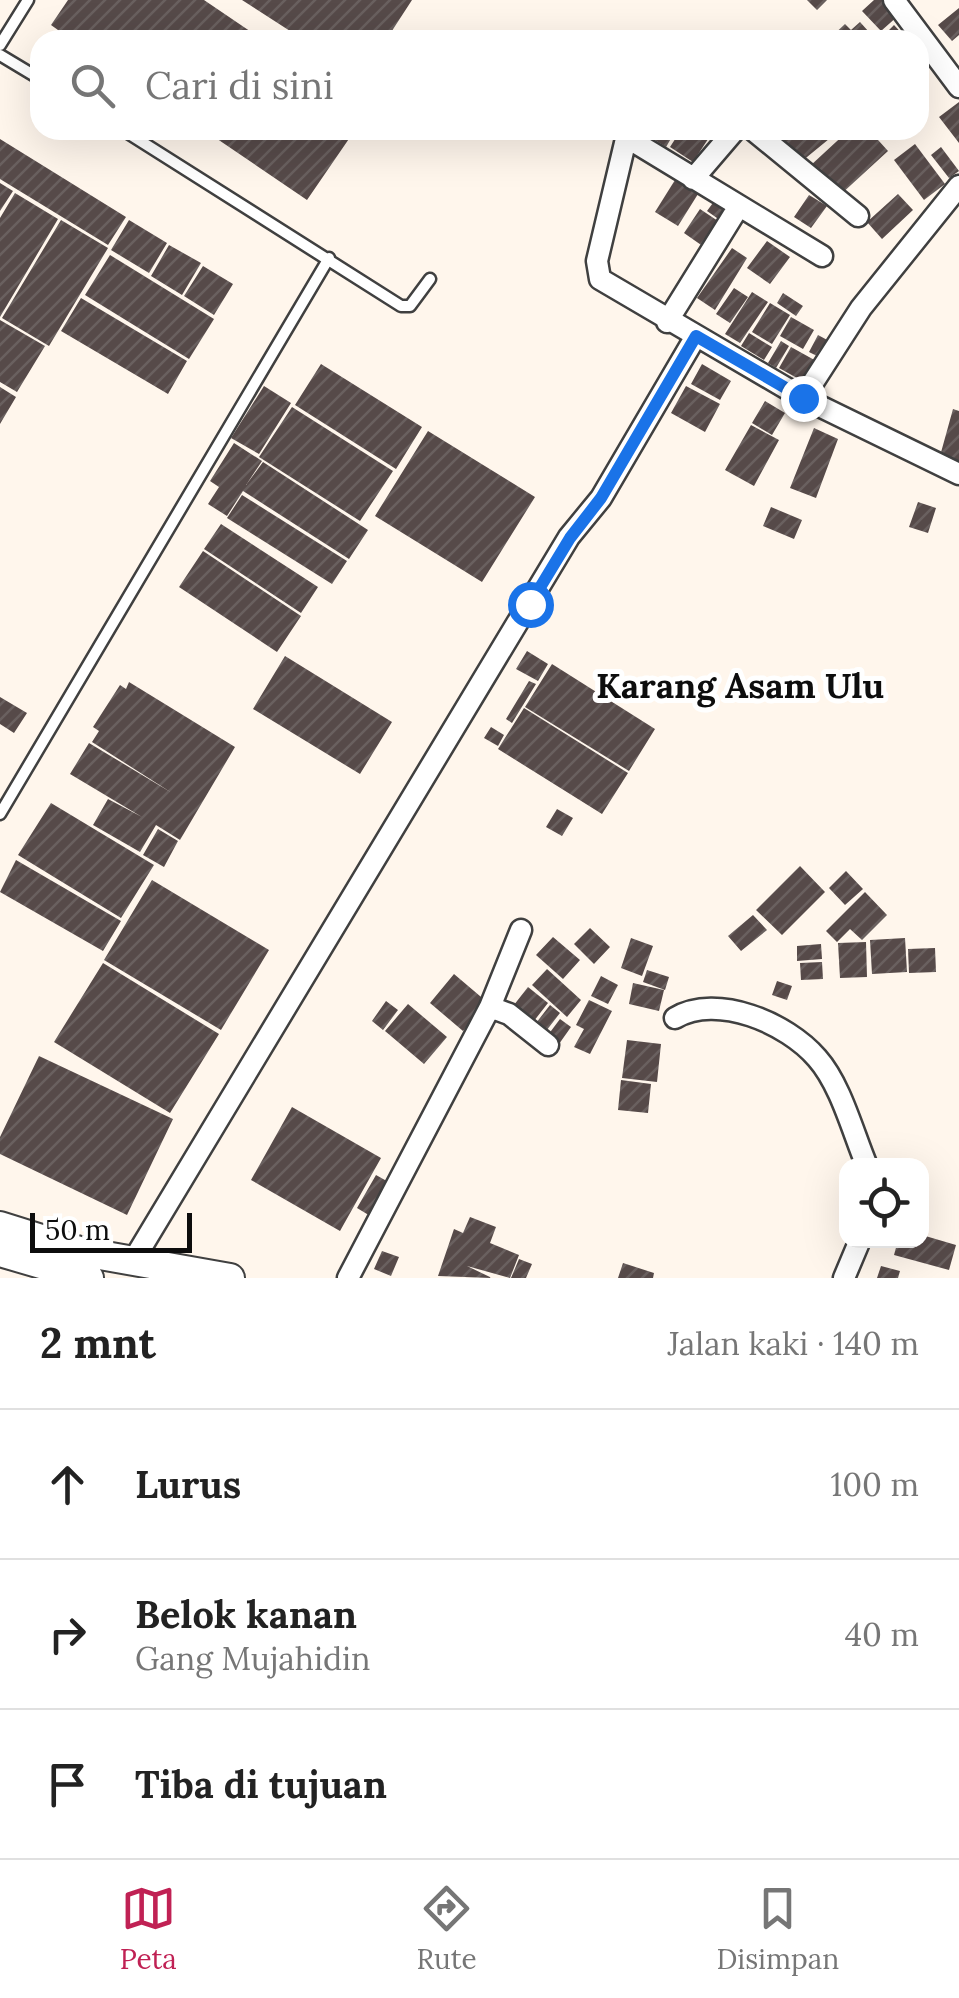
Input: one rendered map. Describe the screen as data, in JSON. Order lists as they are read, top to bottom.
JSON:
{
  "districts": ["Karang Asam Ulu"],
  "scale_bar": "50 m",
  "page": {
    "search": "Cari di sini",
    "scale": "50 m",
    "heading": ["2 mnt", "Jalan kaki · 140 m"],
    "list": [
      ["Lurus", "100 m"],
      ["Belok kanan", "Gang Mujahidin", "40 m"],
      "Tiba di tujuan"
    ],
    "nav": ["Peta", "Rute", "Disimpan"]
  }
}
